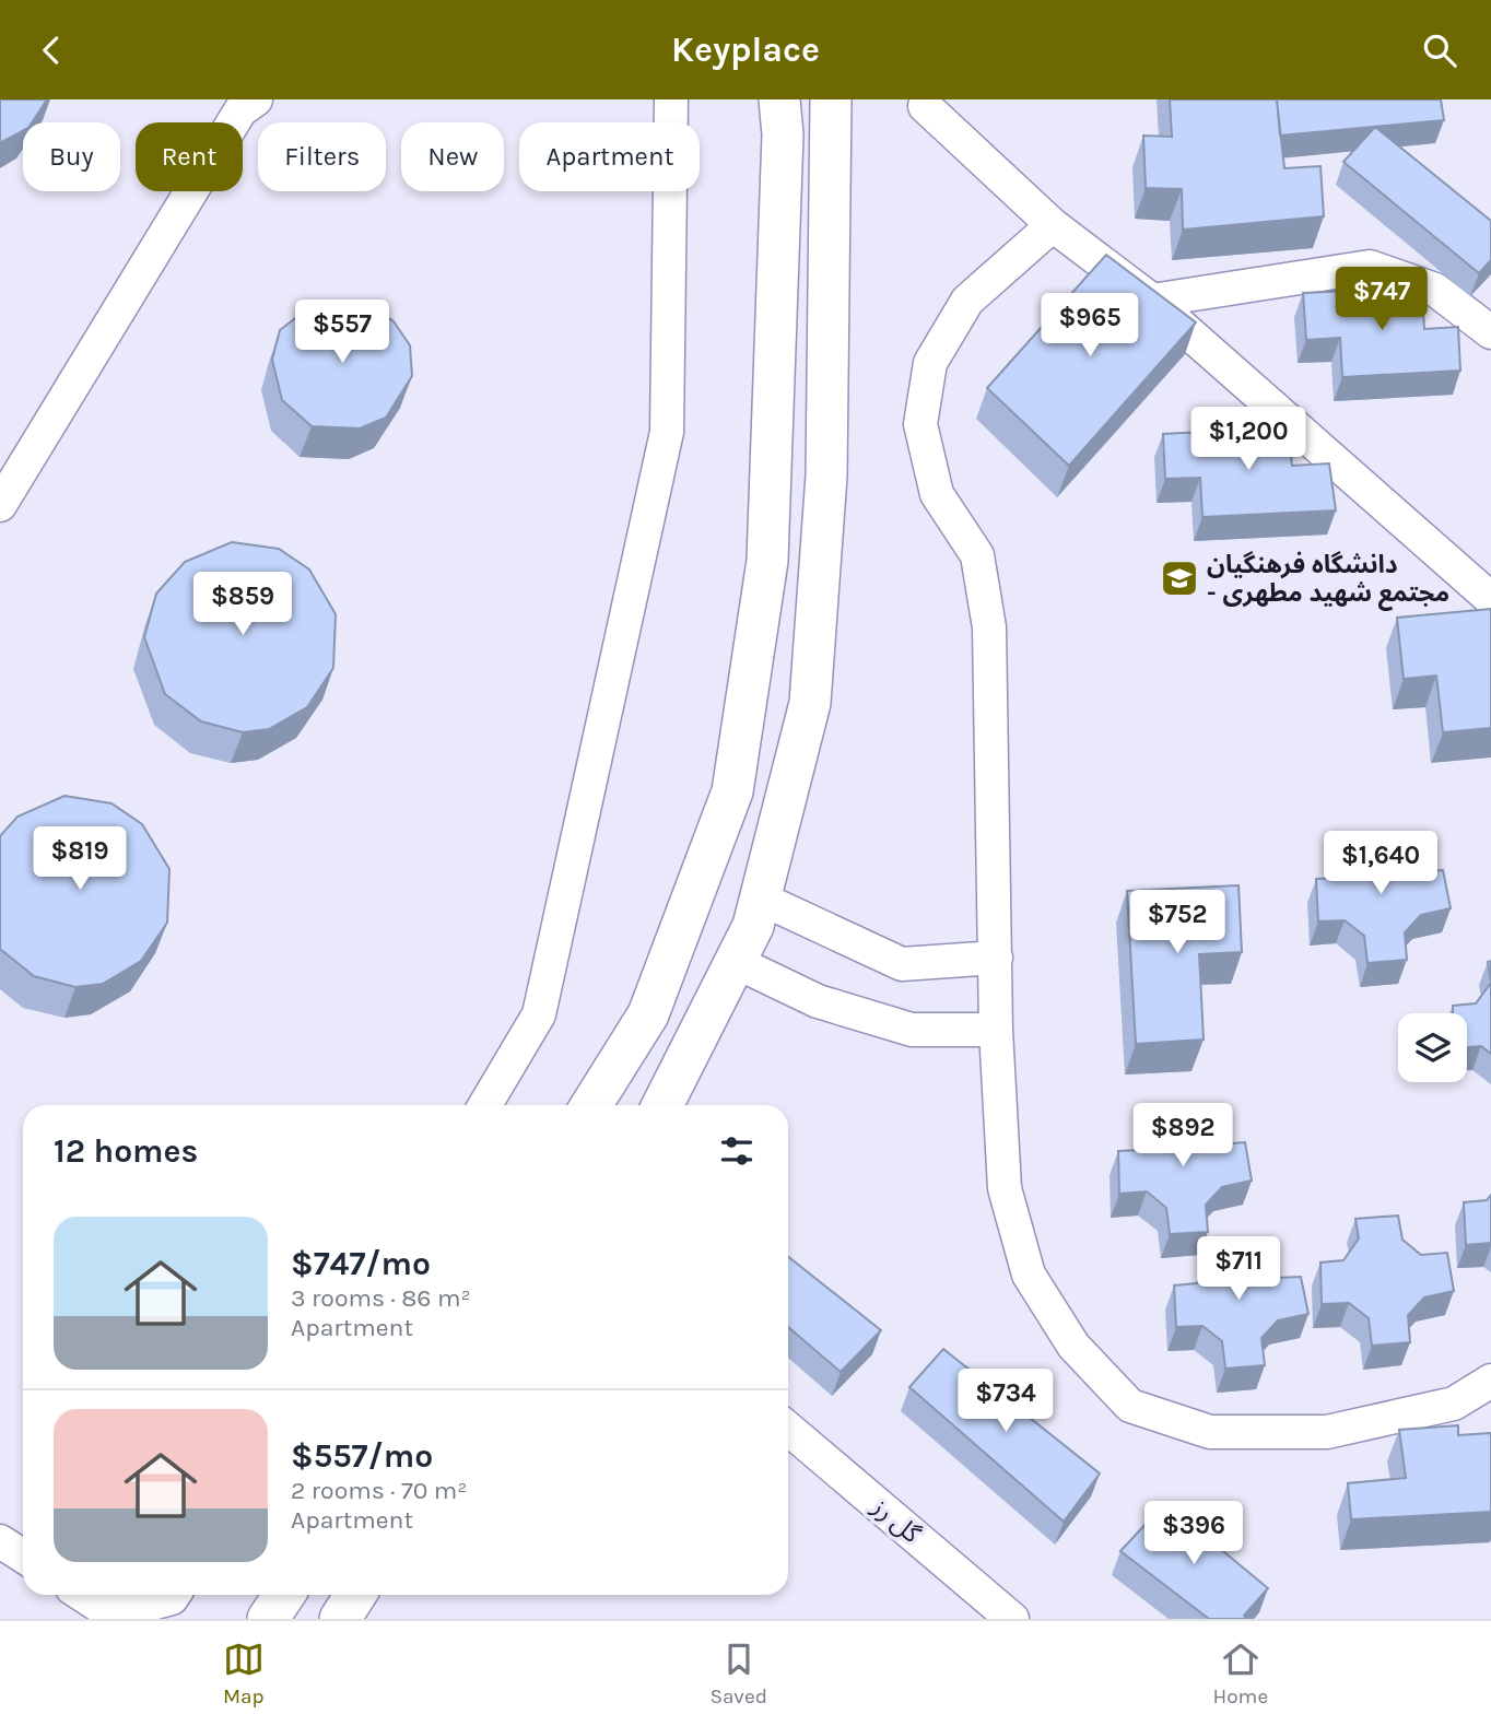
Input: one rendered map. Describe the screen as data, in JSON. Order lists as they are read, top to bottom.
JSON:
{
  "streets": {
    "street": ["گل رز"]
  },
  "places": {
    "school or university": ["دانشگاه فرهنگیان - مجتمع شهید مطهری"]
  },
  "page": {
    "header": "Keyplace",
    "chip": [
      "Buy",
      "Rent",
      "Filters",
      "New",
      "Apartment"
    ],
    "price": [
      "$747",
      "$965",
      "$557",
      "$1,200",
      "$859",
      "$819",
      "$1,640",
      "$752",
      "$892",
      "$711",
      "$734",
      "$396"
    ],
    "heading": "12 homes",
    "list": [
      {
        "name": "$747/mo",
        "note": "3 rooms · 86 m² · Apartment"
      },
      {
        "name": "$557/mo",
        "note": "2 rooms · 70 m² · Apartment"
      }
    ],
    "tabs": ["Map", "Saved", "Home"]
  }
}
